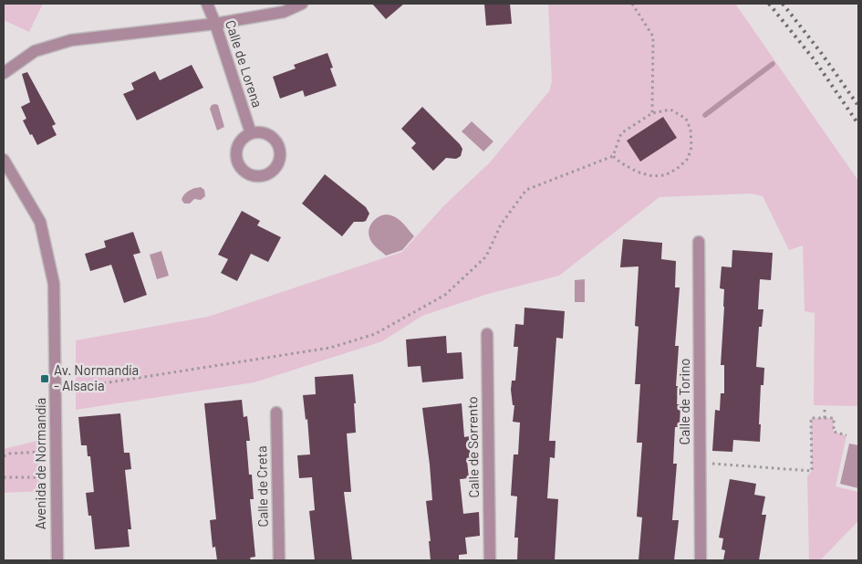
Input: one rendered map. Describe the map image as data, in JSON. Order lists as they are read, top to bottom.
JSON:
{
  "streets": {
    "street": [
      "Calle de Lorena",
      "Calle de Torino",
      "Calle de Sorrento",
      "Avenida de Normandía",
      "Calle de Creta"
    ]
  },
  "places": {
    "transit": ["Av. Normandía - Alsacia"]
  }
}
